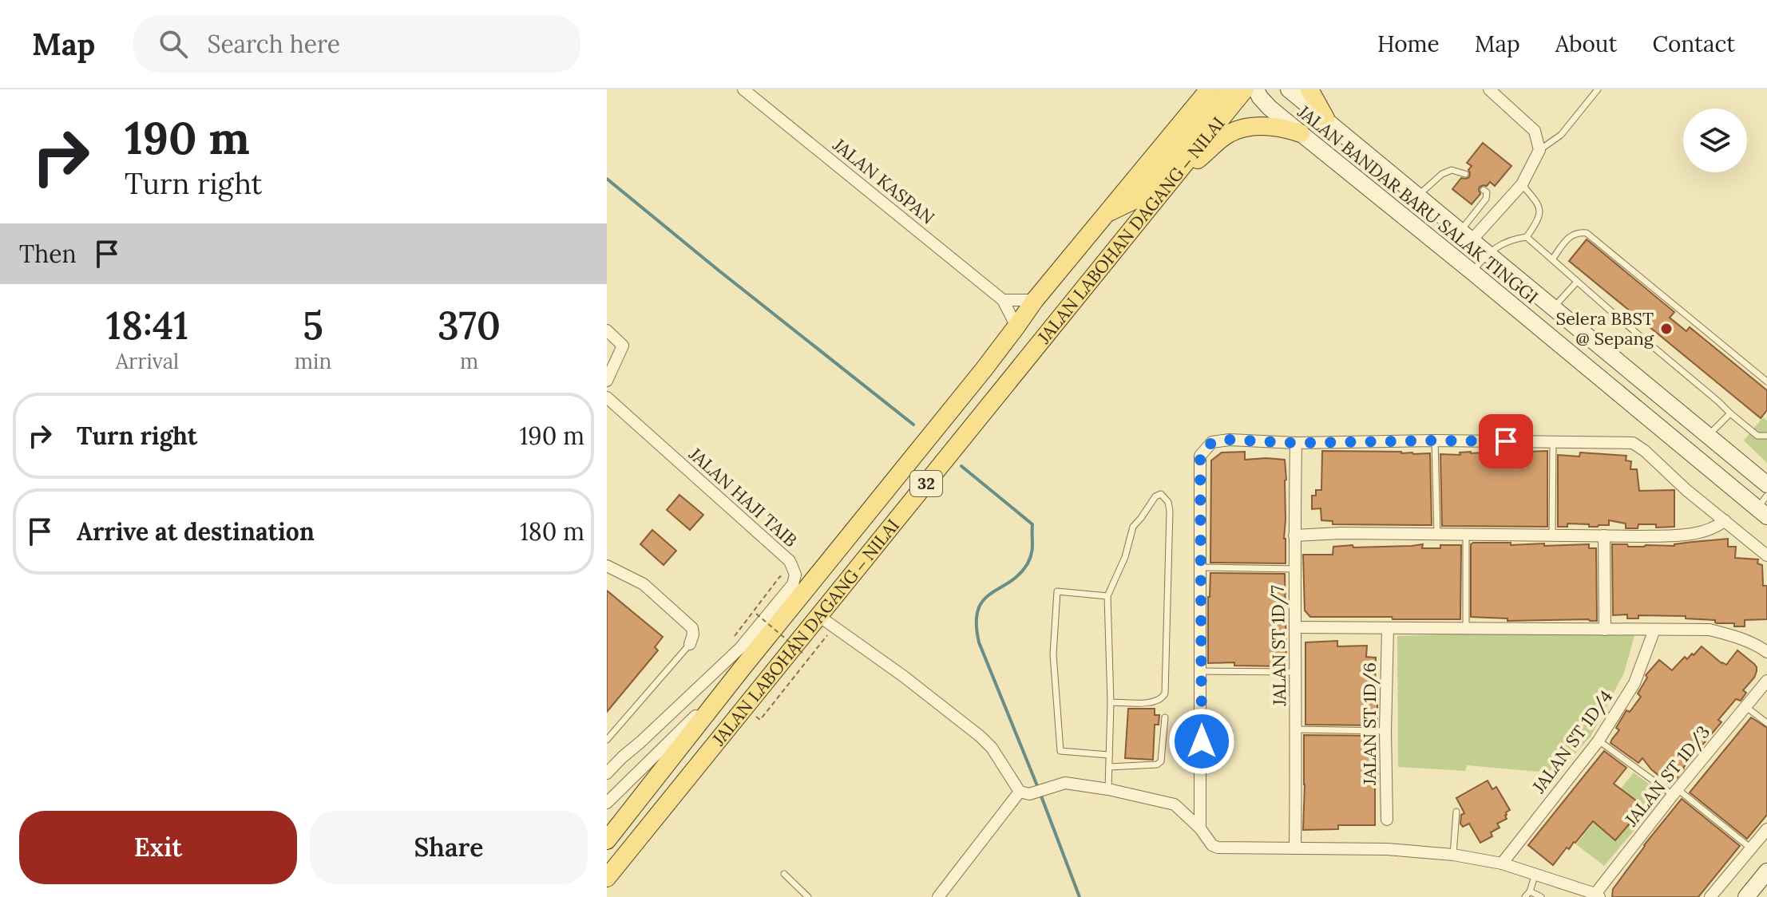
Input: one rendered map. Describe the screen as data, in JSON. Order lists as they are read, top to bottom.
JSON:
{
  "streets": {
    "main road": ["JALAN BANDAR BARU SALAK TINGGI", "JALAN LABOHAN DAGANG ‒ NILAI", "32"],
    "street": [
      "JALAN KASPAN",
      "JALAN HAJI TAIB",
      "JALAN ST 1D/7",
      "JALAN ST 1D/6",
      "JALAN ST 1D/4",
      "JALAN ST 1D/3"
    ]
  },
  "places": ["Selera BBST @ Sepang"],
  "page": {
    "header": "Map",
    "search": "Search here",
    "nav": [
      "Home",
      "Map",
      "About",
      "Contact"
    ],
    "turn": ["190 m", "Turn right"],
    "then": "Then",
    "eta": [
      "18:41",
      "Arrival",
      "5",
      "min",
      "370",
      "m"
    ],
    "list": [
      {
        "name": "Turn right",
        "value": "190 m"
      },
      {
        "name": "Arrive at destination",
        "value": "180 m"
      }
    ],
    "buttons": ["Exit", "Share"]
  }
}
